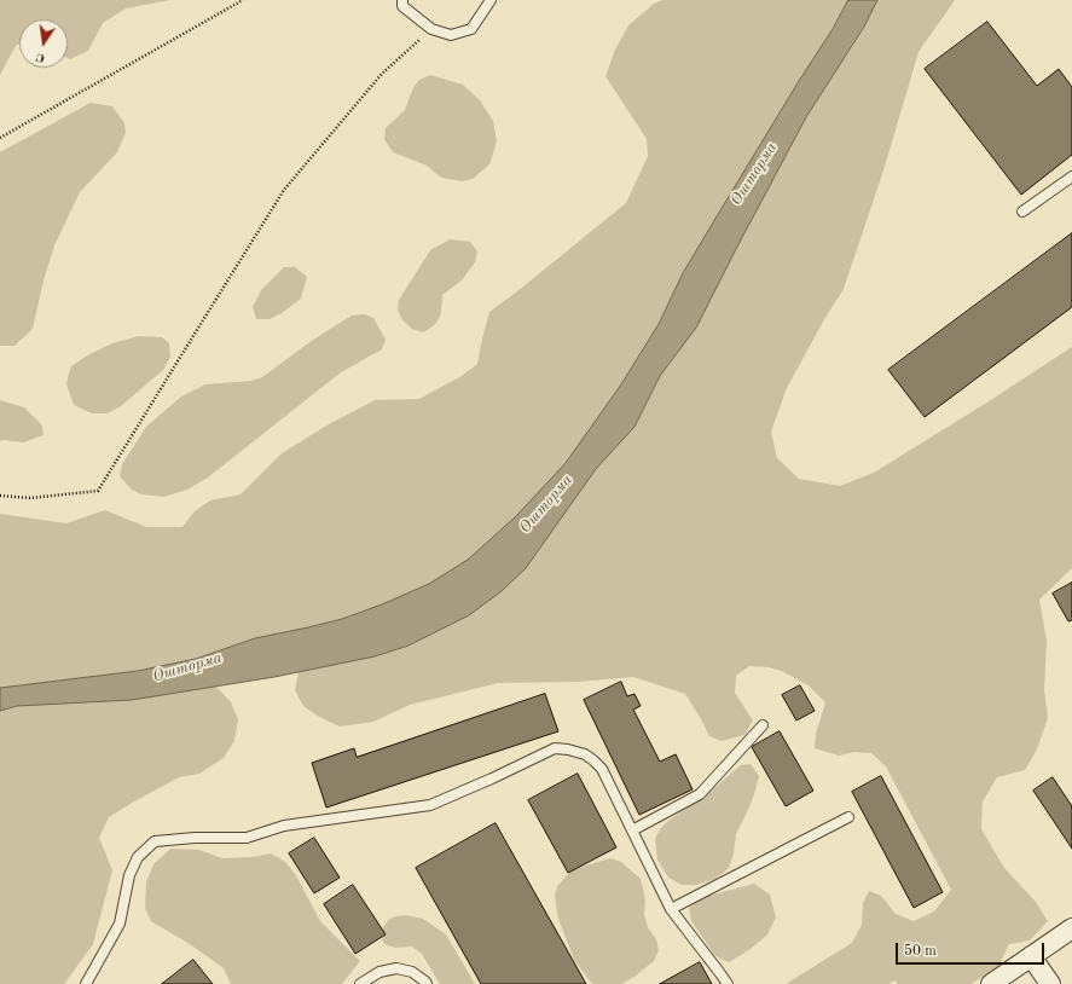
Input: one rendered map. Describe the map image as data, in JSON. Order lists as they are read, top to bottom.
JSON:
{
  "water": ["Ошторма"],
  "scale_bar": "50 m",
  "north": "bottom"
}
